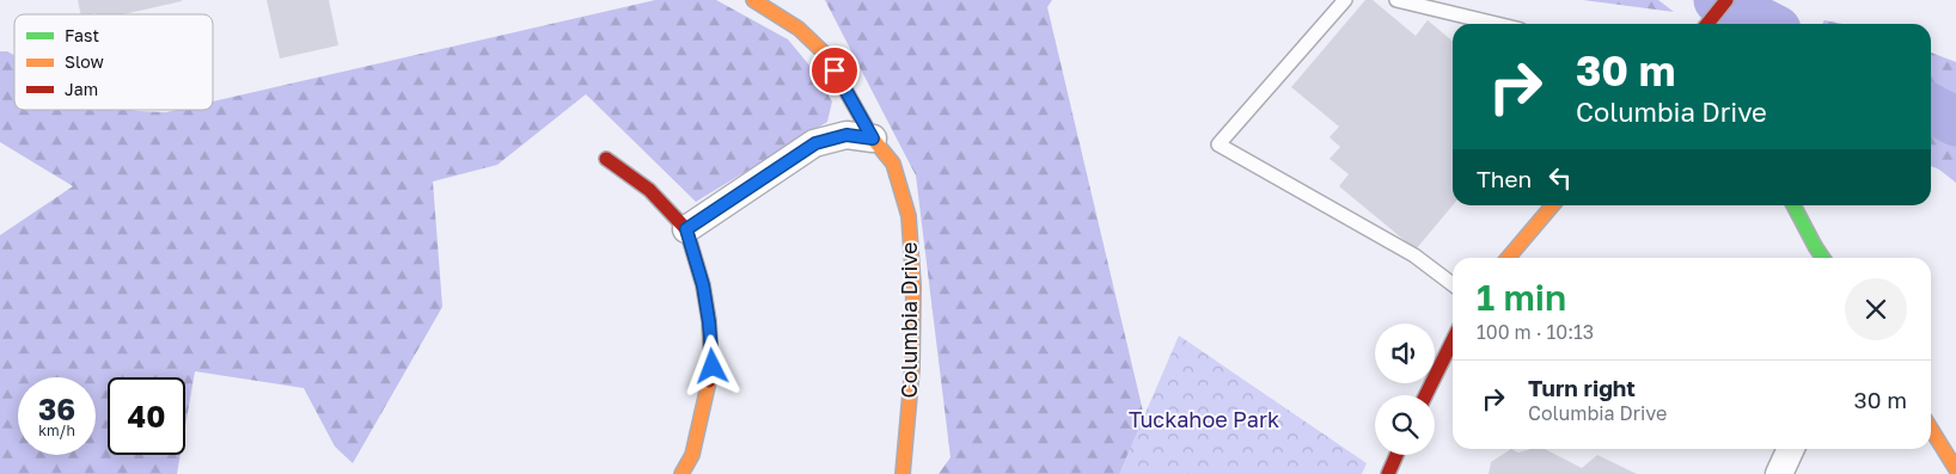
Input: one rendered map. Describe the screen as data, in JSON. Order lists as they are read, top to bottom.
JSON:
{
  "streets": {
    "street": ["Columbia Drive"]
  },
  "parks": ["Tuckahoe Park"],
  "legend": ["Fast", "Slow", "Jam"],
  "page": {
    "turn": ["30 m", "Columbia Drive"],
    "then": "Then",
    "heading": ["1 min", "100 m · 10:13"],
    "list": [
      {
        "name": "Turn right",
        "note": "Columbia Drive",
        "value": "30 m"
      }
    ],
    "speed": "36 km/h",
    "limit": "40"
  }
}
